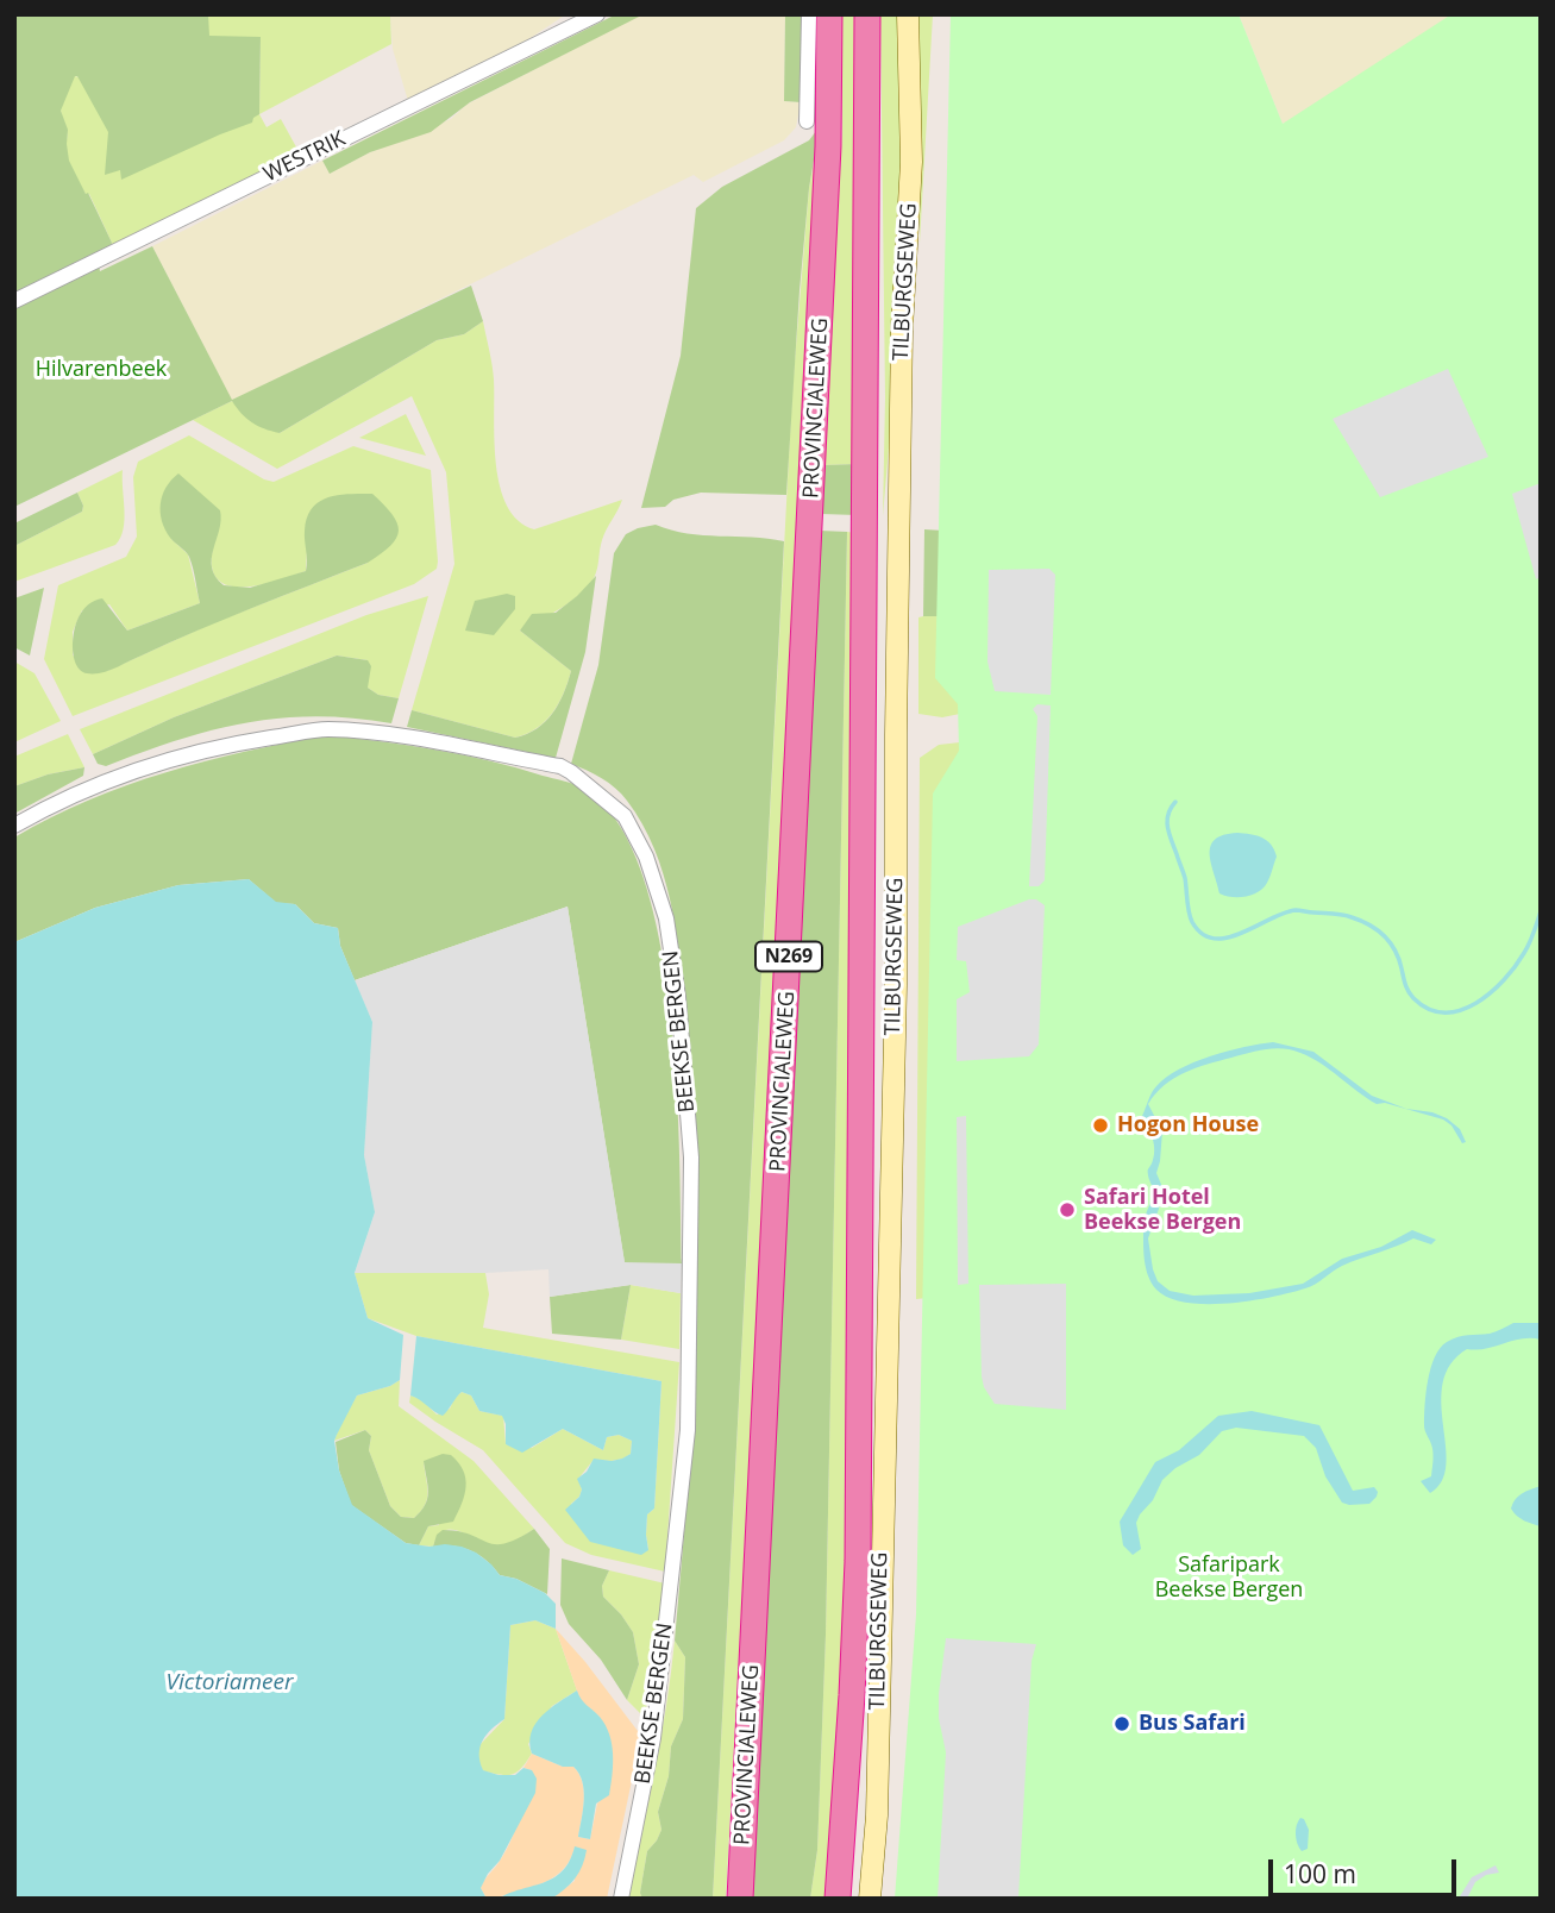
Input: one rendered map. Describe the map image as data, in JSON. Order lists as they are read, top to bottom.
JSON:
{
  "streets": {
    "highway": ["PROVINCIALEWEG", "N269"],
    "street": ["WESTRIK", "TILBURGSEWEG", "BEEKSE BERGEN"]
  },
  "water": ["Victoriameer"],
  "parks": ["Hilvarenbeek", "Safaripark Beekse Bergen"],
  "places": ["Hogon House", "Safari Hotel Beekse Bergen", "Bus Safari"],
  "scale_bar": "100 m"
}
